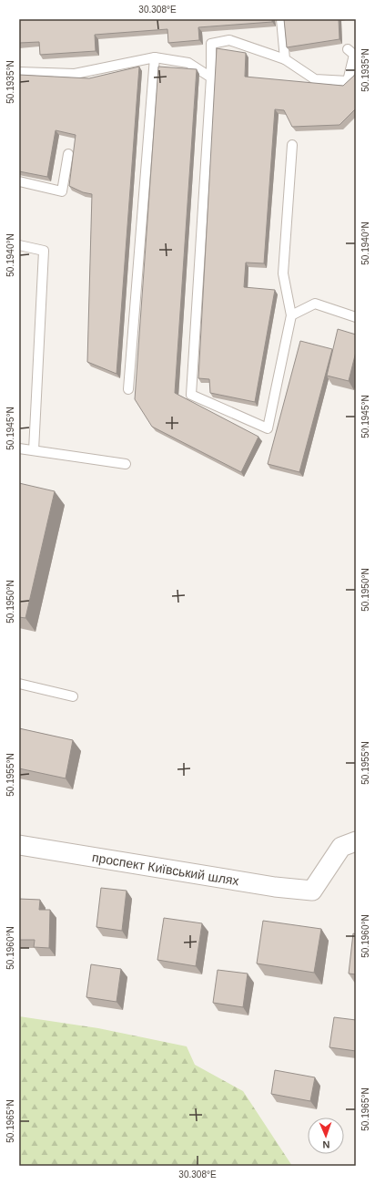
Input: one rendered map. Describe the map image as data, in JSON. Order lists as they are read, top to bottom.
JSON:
{
  "streets": {
    "street": ["проспект Київський шлях"]
  },
  "north": "bottom",
  "coordinates": [
    "30.308°E",
    "50.1935°N",
    "50.1940°N",
    "50.1945°N",
    "50.1950°N",
    "50.1955°N",
    "50.1960°N",
    "50.1965°N"
  ]
}
